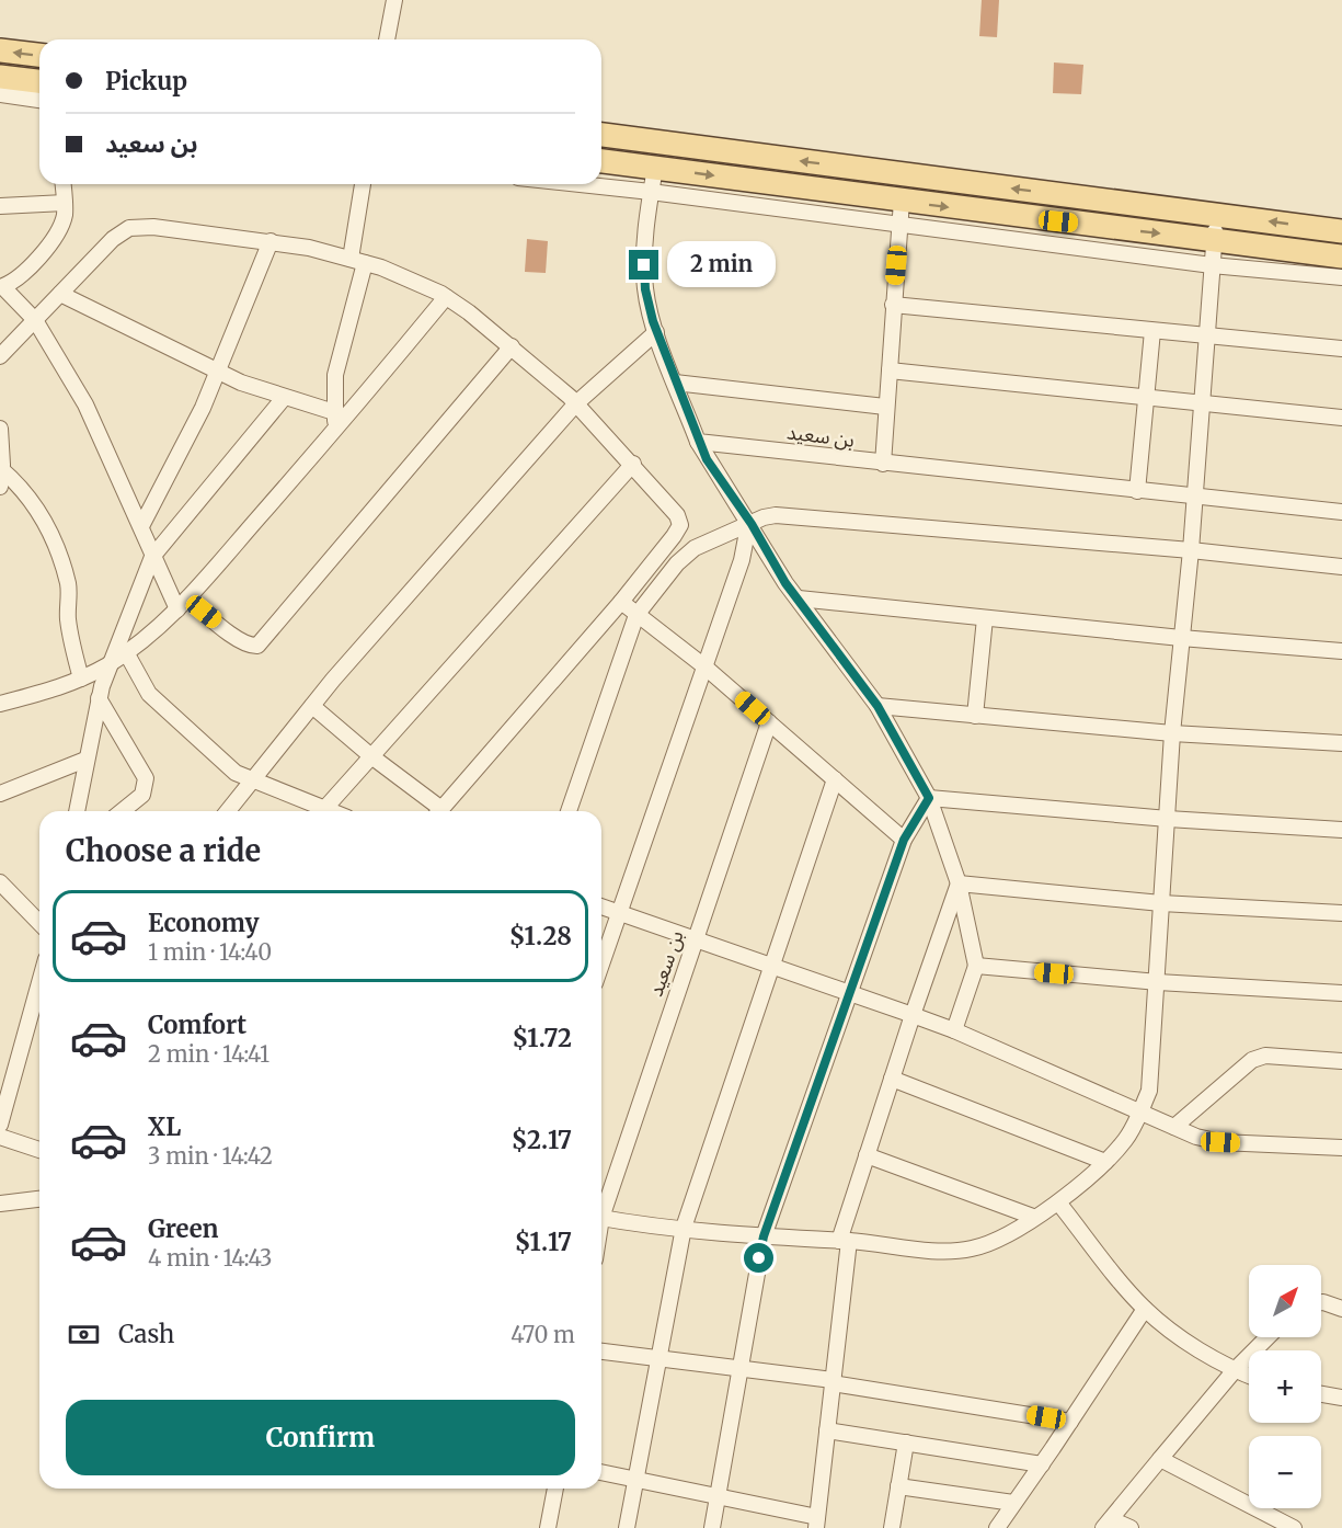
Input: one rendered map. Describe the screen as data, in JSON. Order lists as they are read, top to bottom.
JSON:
{
  "streets": {
    "street": ["بن سعيد"]
  },
  "north": "top right",
  "page": {
    "banner": ["Pickup", "بن سعيد"],
    "bubble": "2 min",
    "heading": "Choose a ride",
    "list": [
      {
        "name": "Economy",
        "note": "1 min · 14:40",
        "value": "$1.28"
      },
      {
        "name": "Comfort",
        "note": "2 min · 14:41",
        "value": "$1.72"
      },
      {
        "name": "XL",
        "note": "3 min · 14:42",
        "value": "$2.17"
      },
      {
        "name": "Green",
        "note": "4 min · 14:43",
        "value": "$1.17"
      }
    ],
    "map_buttons": ["+", "−"],
    "pay": ["Cash", "470 m"],
    "buttons": "Confirm"
  }
}
